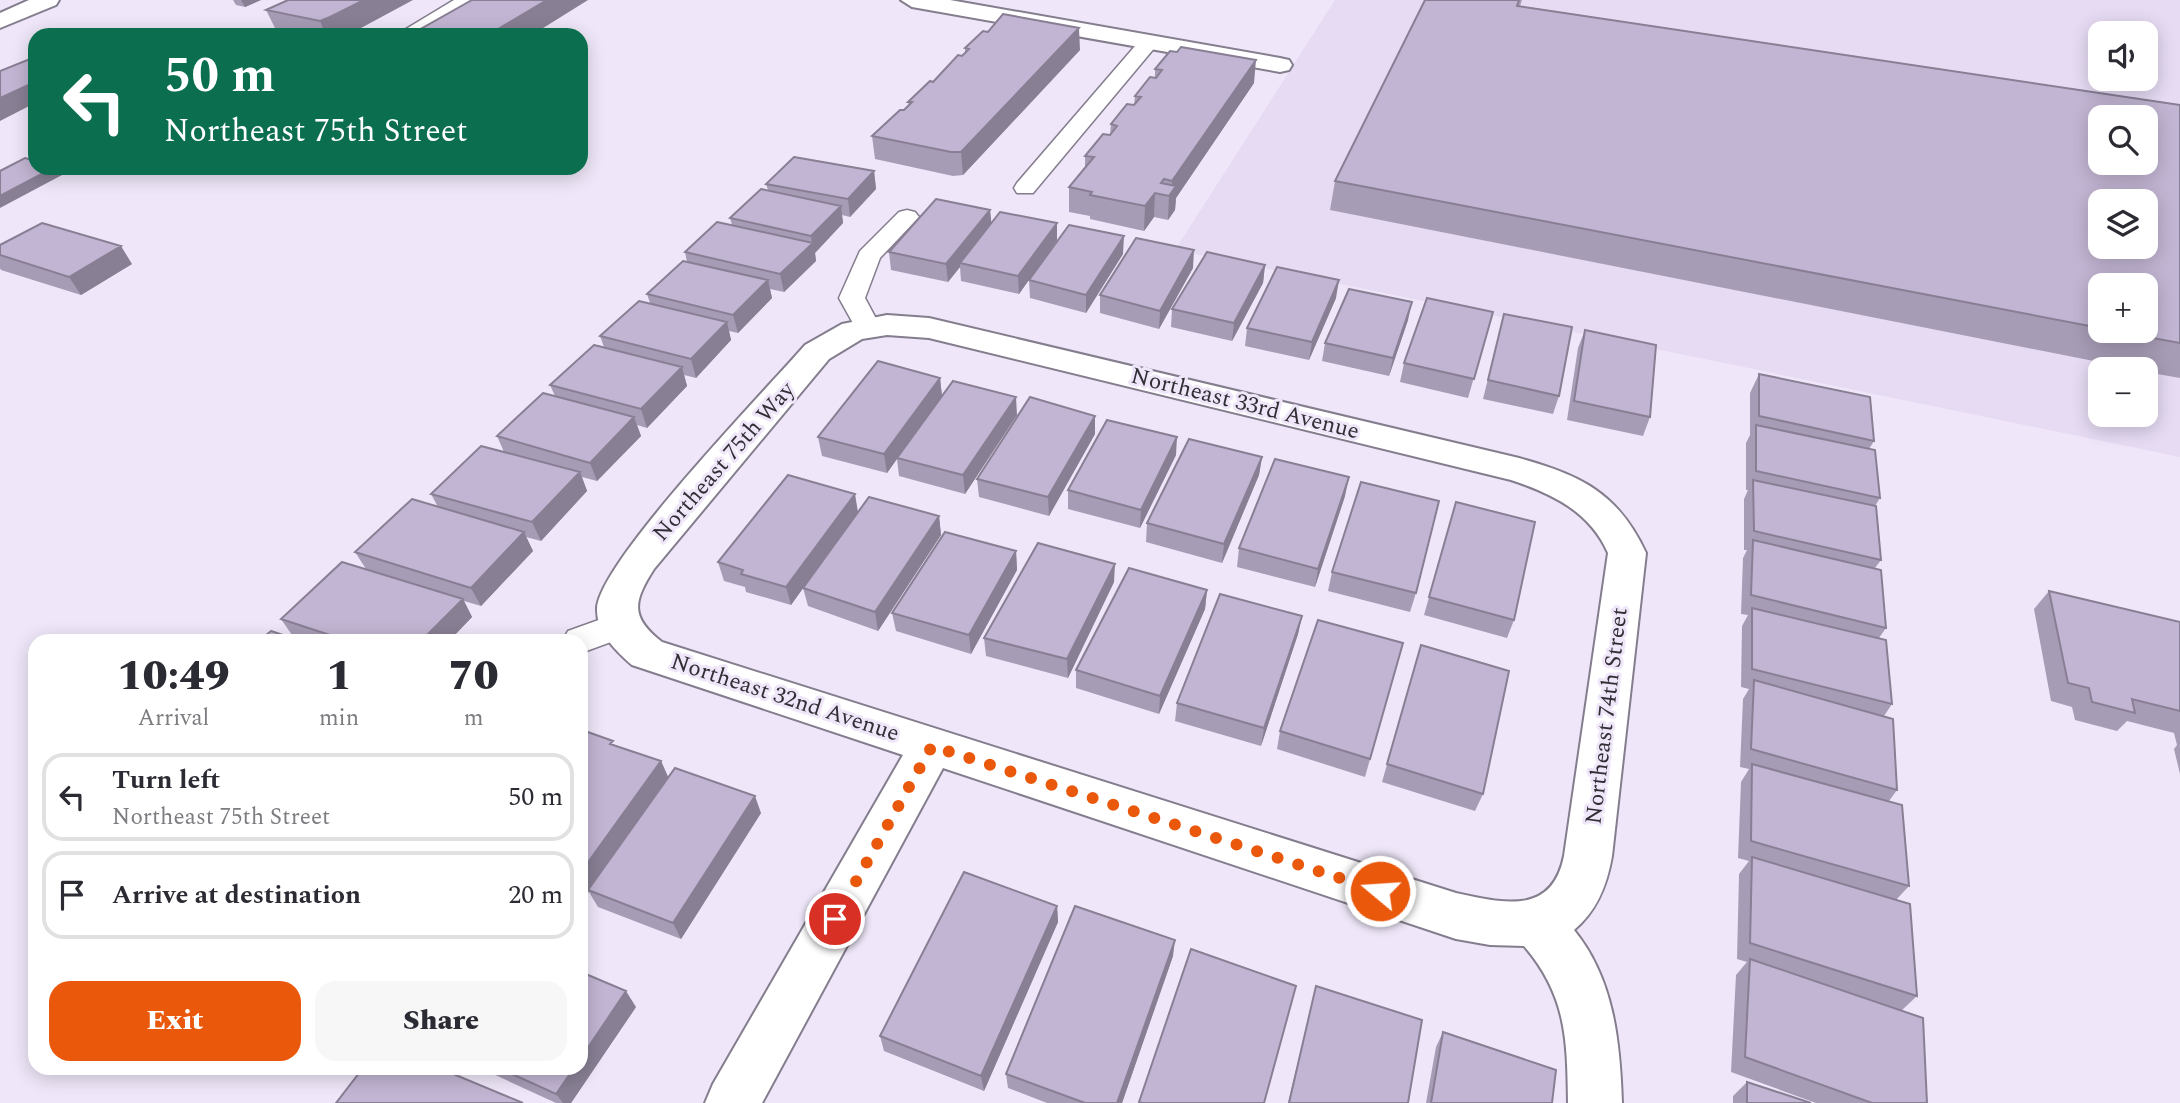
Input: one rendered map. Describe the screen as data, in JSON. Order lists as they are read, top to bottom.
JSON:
{
  "streets": {
    "street": [
      "Northeast 33rd Avenue",
      "Northeast 75th Way",
      "Northeast 32nd Avenue",
      "Northeast 74th Street"
    ]
  },
  "crossings": [
    ["Northeast 33rd Avenue", "Northeast 75th Way"],
    ["Northeast 33rd Avenue", "Northeast 74th Street"],
    ["Northeast 75th Way", "Northeast 32nd Avenue"],
    ["Northeast 32nd Avenue", "Northeast 74th Street"]
  ],
  "page": {
    "map_buttons": ["+", "−"],
    "turn": ["50 m", "Northeast 75th Street"],
    "eta": [
      "10:49",
      "Arrival",
      "1",
      "min",
      "70",
      "m"
    ],
    "list": [
      {
        "name": "Turn left",
        "note": "Northeast 75th Street",
        "value": "50 m"
      },
      {
        "name": "Arrive at destination",
        "value": "20 m"
      }
    ],
    "buttons": ["Exit", "Share"]
  }
}
